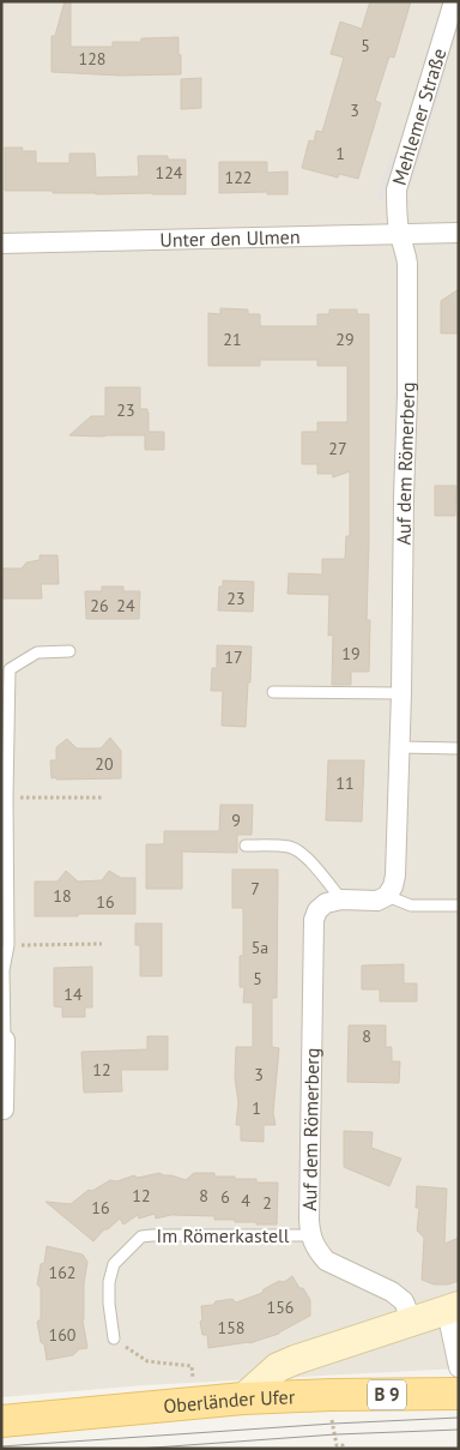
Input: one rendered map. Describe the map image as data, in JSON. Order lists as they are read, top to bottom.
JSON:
{
  "streets": {
    "main road": ["B 9", "Oberländer Ufer"],
    "street": ["Mehlemer Straße", "Unter den Ulmen", "Auf dem Römerberg"],
    "lane": ["Im Römerkastell"]
  },
  "crossings": [
    ["Mehlemer Straße", "Unter den Ulmen"],
    ["Mehlemer Straße", "Auf dem Römerberg"],
    ["Unter den Ulmen", "Auf dem Römerberg"],
    ["Auf dem Römerberg", "Im Römerkastell"]
  ],
  "house_numbers": [
    "5",
    "128",
    "3",
    "1",
    "124",
    "122",
    "21",
    "29",
    "23",
    "27",
    "23",
    "26",
    "24",
    "19",
    "17",
    "20",
    "11",
    "9",
    "7",
    "18",
    "16",
    "5a",
    "5",
    "14",
    "8",
    "12",
    "3",
    "1",
    "12",
    "8",
    "6",
    "4",
    "2",
    "16",
    "162",
    "156",
    "158",
    "160"
  ]
}
